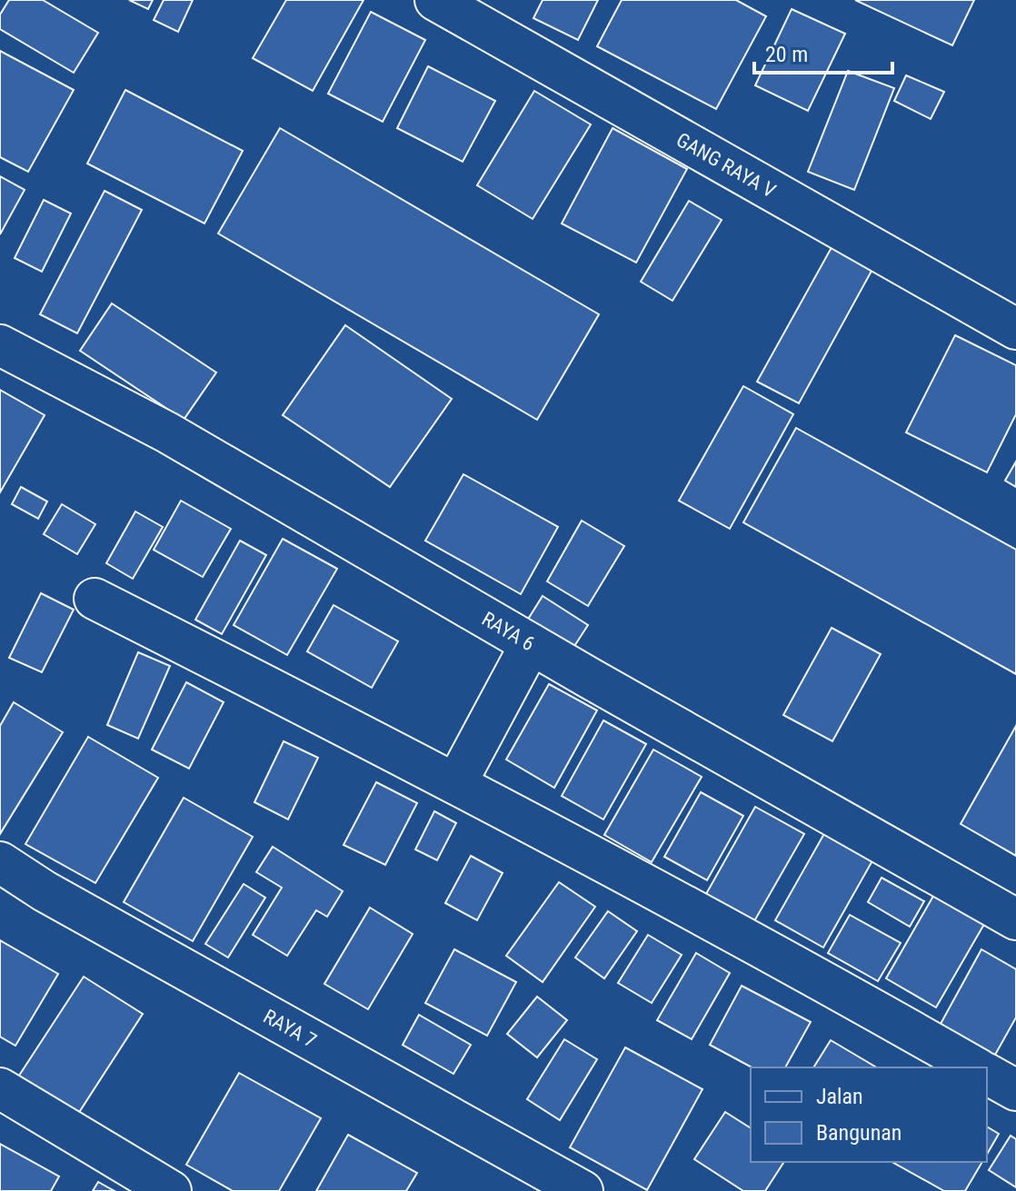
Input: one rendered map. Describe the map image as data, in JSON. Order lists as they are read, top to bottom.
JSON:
{
  "streets": {
    "street": ["GANG RAYA V", "RAYA 6", "RAYA 7"]
  },
  "legend": ["Jalan", "Bangunan"],
  "scale_bar": "20 m"
}
